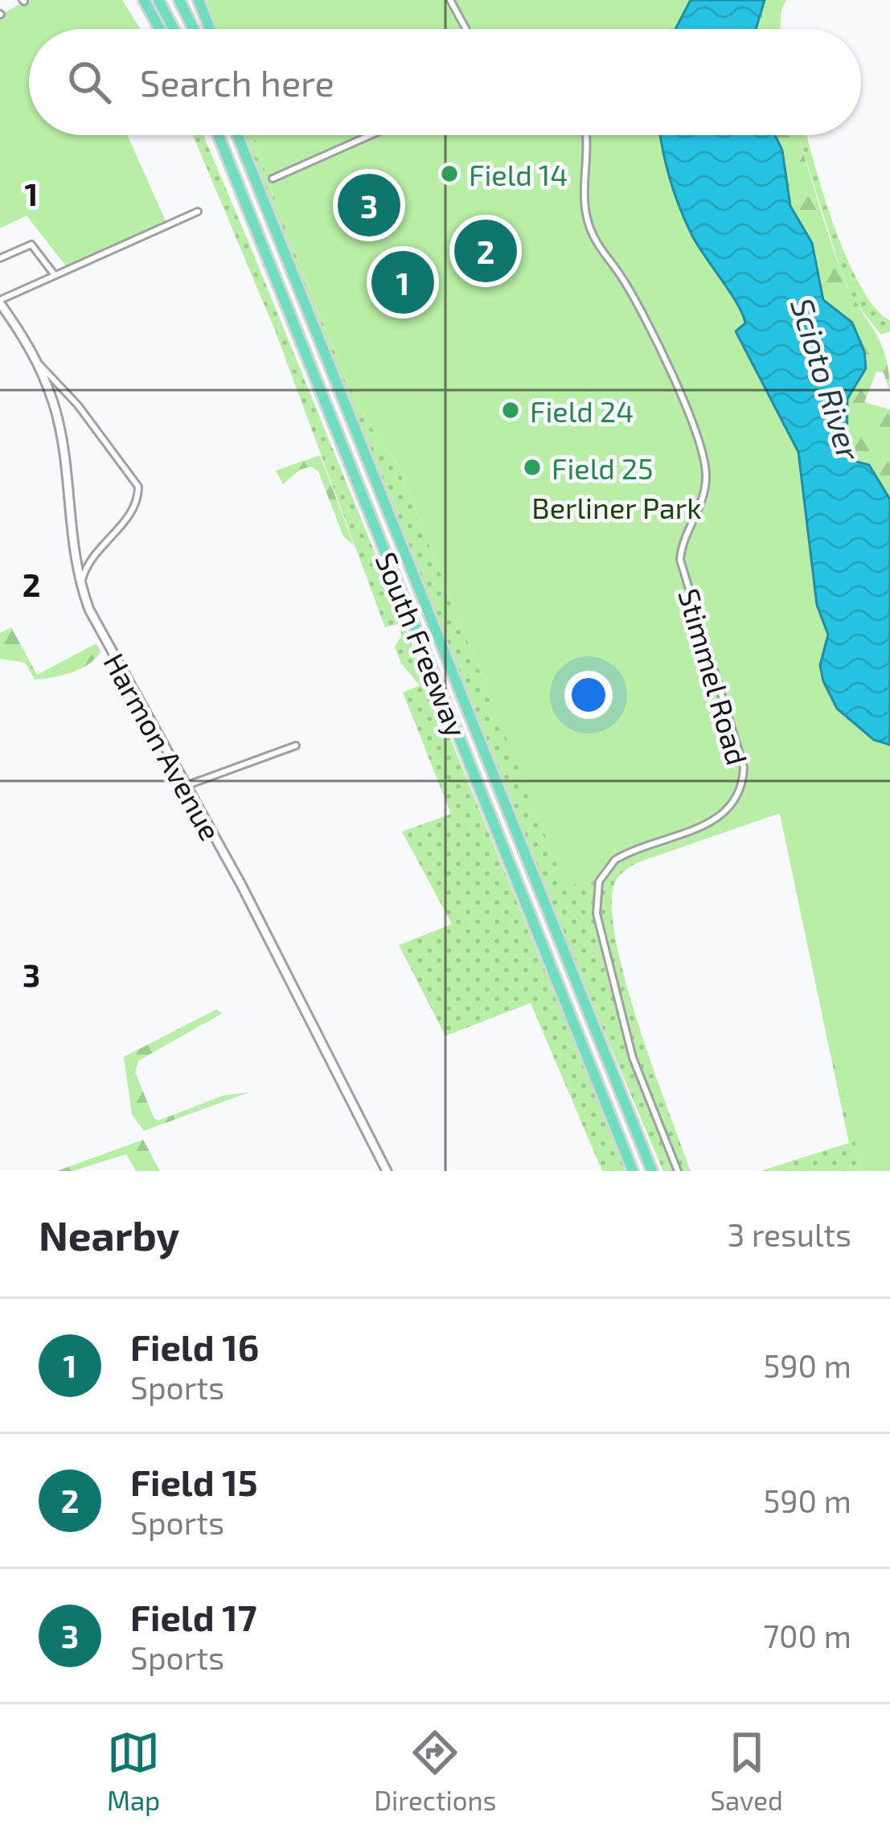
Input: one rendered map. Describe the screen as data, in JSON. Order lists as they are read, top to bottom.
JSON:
{
  "streets": {
    "highway": ["South Freeway"],
    "main road": ["Harmon Avenue"],
    "street": ["Stimmel Road"]
  },
  "water": ["Scioto River"],
  "parks": ["Berliner Park"],
  "places": ["Field 14", "Field 24", "Field 25"],
  "page": {
    "search": "Search here",
    "pins": ["3", "2", "1"],
    "heading": ["Nearby", "3 results"],
    "list": [
      {
        "mark": "1",
        "name": "Field 16",
        "note": "Sports",
        "value": "590 m"
      },
      {
        "mark": "2",
        "name": "Field 15",
        "note": "Sports",
        "value": "590 m"
      },
      {
        "mark": "3",
        "name": "Field 17",
        "note": "Sports",
        "value": "700 m"
      }
    ],
    "nav": ["Map", "Directions", "Saved"]
  },
  "grid": {
    "rows": ["1", "2", "3"]
  }
}
